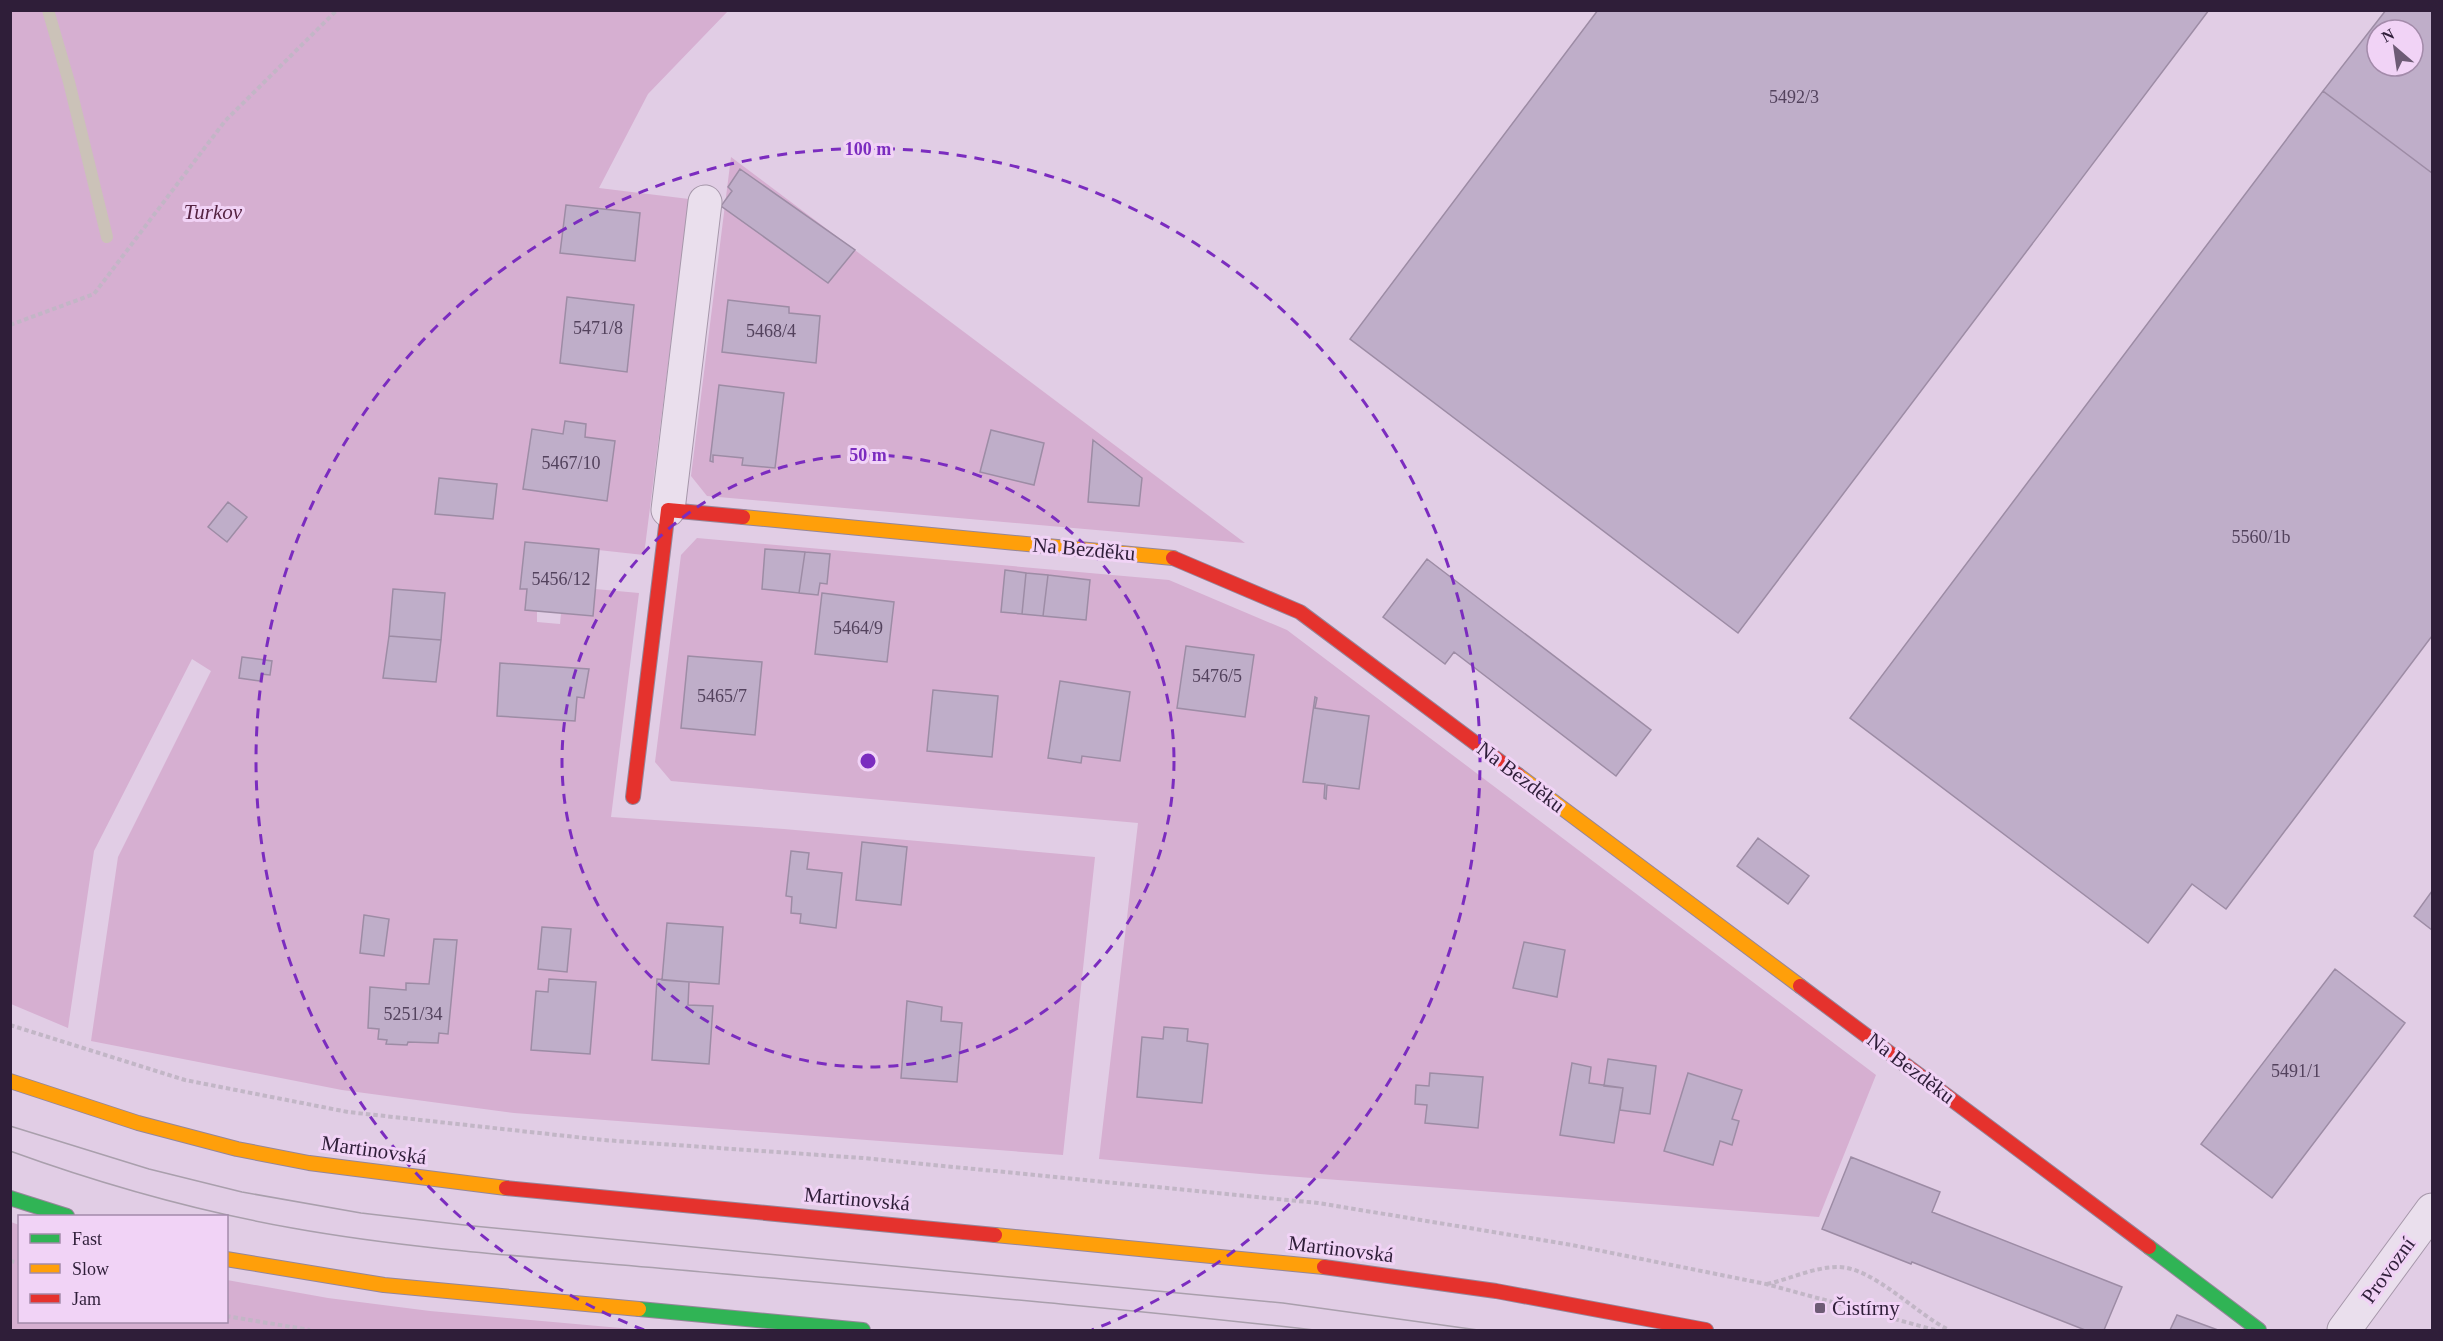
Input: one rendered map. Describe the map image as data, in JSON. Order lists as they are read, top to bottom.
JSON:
{
  "streets": {
    "street": ["Na Bezděku", "Martinovská", "Provozní"]
  },
  "parks": ["Turkov"],
  "places": {
    "transit": ["Čistírny"]
  },
  "house_numbers": [
    "5492/3",
    "5471/8",
    "5468/4",
    "5467/10",
    "5560/1b",
    "5456/12",
    "5464/9",
    "5476/5",
    "5465/7",
    "5251/34",
    "5491/1"
  ],
  "legend": ["Fast", "Slow", "Jam"],
  "north": "top left",
  "rings": ["100 m", "50 m"]
}
